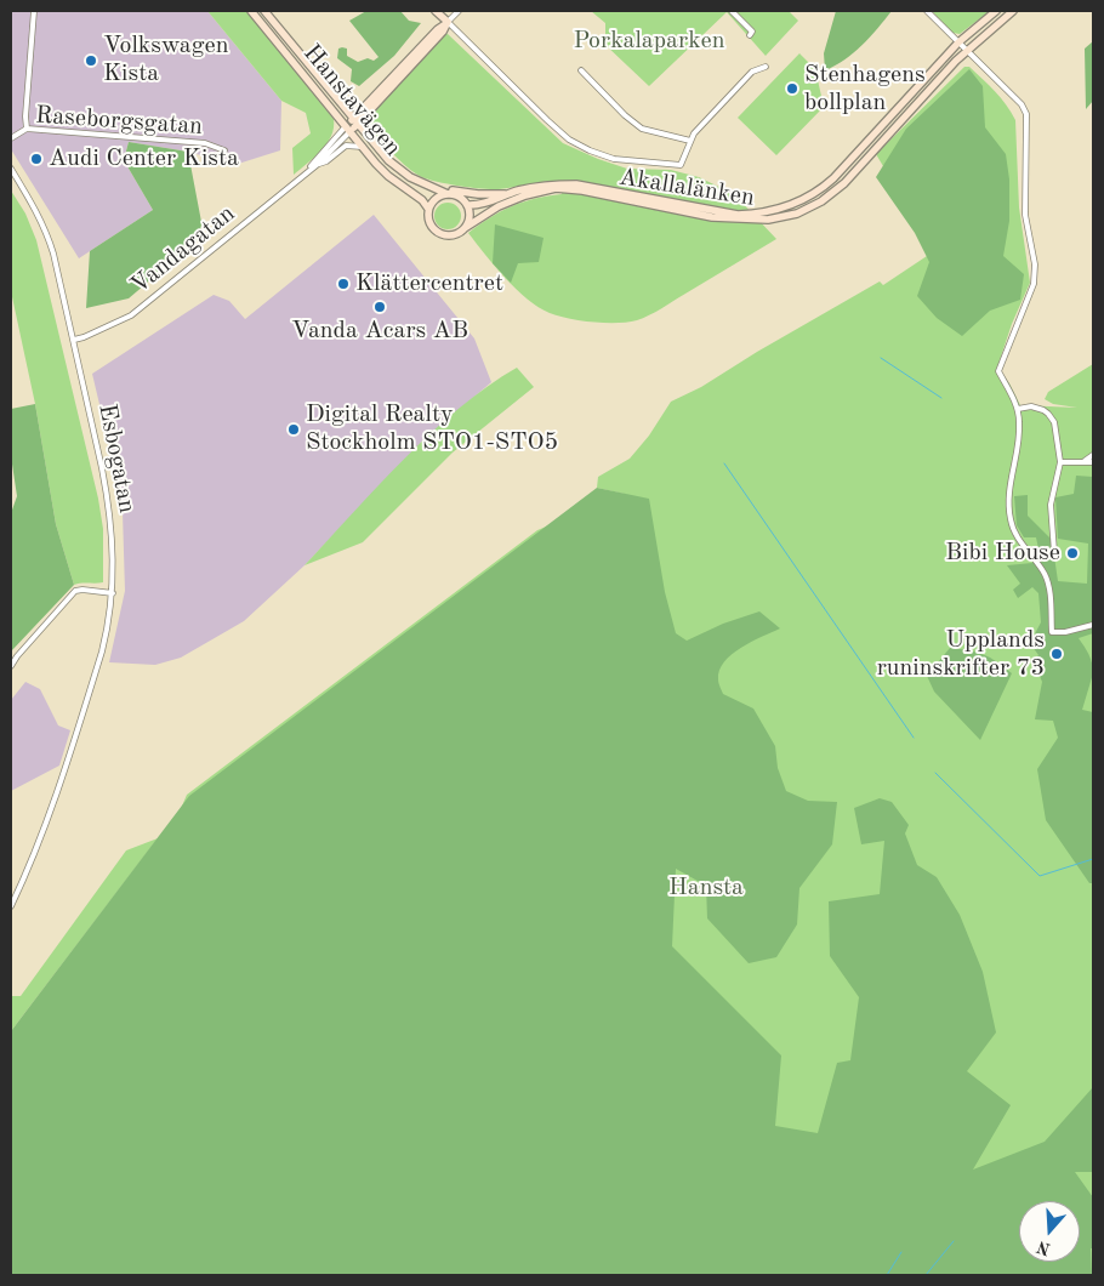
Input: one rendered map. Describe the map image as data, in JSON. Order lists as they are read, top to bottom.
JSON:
{
  "streets": {
    "main road": ["Hanstavägen", "Akallalänken"],
    "street": ["Raseborgsgatan", "Vandagatan", "Esbogatan"]
  },
  "crossings": [
    ["Hanstavägen", "Akallalänken"],
    ["Hanstavägen", "Vandagatan"],
    ["Vandagatan", "Esbogatan"]
  ],
  "parks": ["Porkalaparken", "Hansta"],
  "places": [
    "Volkswagen Kista",
    "Stenhagens bollplan",
    "Audi Center Kista",
    "Klättercentret",
    "Vanda Acars AB",
    "Digital Realty Stockholm STO1-STO5",
    "Bibi House",
    "Upplands runinskrifter 73"
  ],
  "north": "bottom"
}
